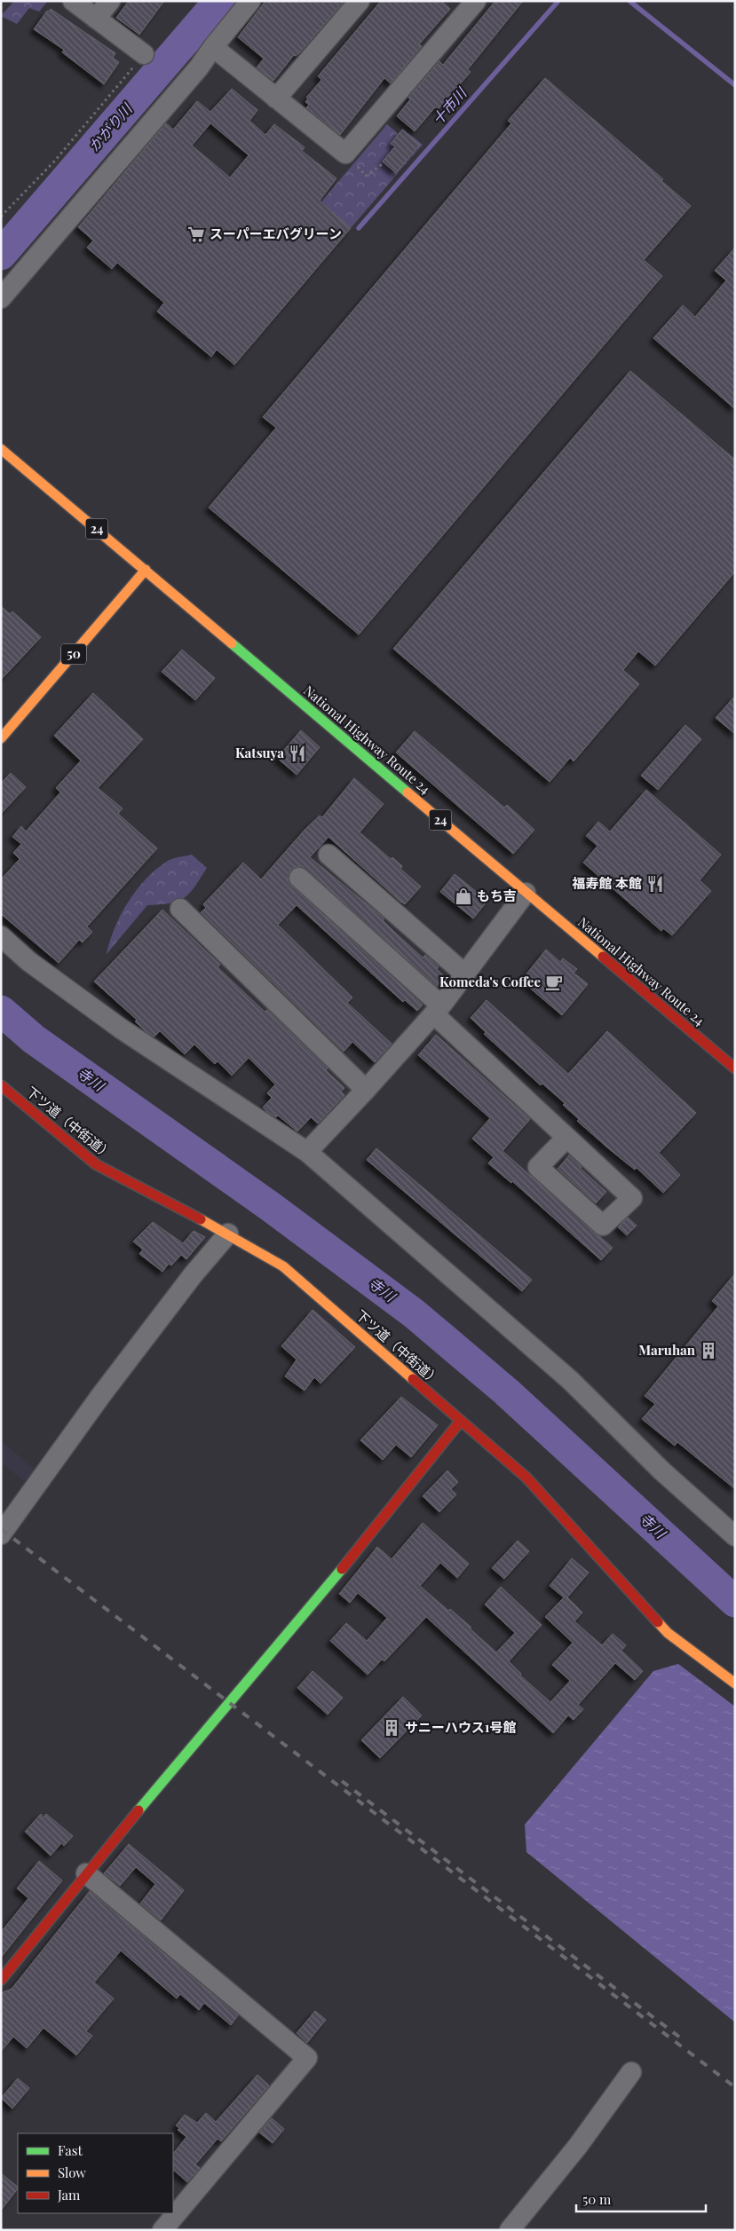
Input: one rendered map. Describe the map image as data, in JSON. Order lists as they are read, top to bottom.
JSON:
{
  "streets": {
    "main road": [
      "24",
      "50",
      "National Highway Route 24",
      "下ツ道（中街道）"
    ]
  },
  "crossings": [
    ["50", "National Highway Route 24"]
  ],
  "water": ["十市川", "かがり川", "寺川"],
  "places": {
    "supermarket": ["スーパーエバグリーン"],
    "restaurant": ["Katsuya", "福寿館 本館"],
    "shop": ["もち吉"],
    "cafe": ["Komeda's Coffee"],
    "building": ["Maruhan", "サニーハウス1号館"]
  },
  "legend": ["Fast", "Slow", "Jam"],
  "scale_bar": "50 m"
}
